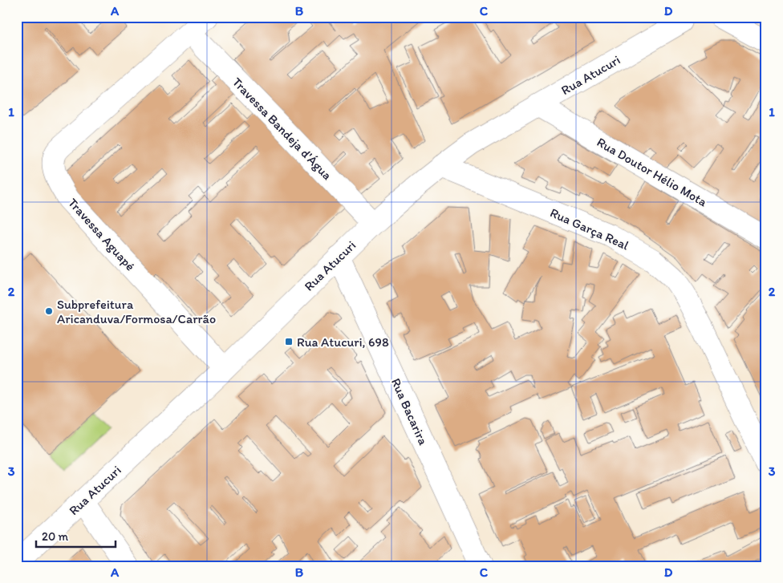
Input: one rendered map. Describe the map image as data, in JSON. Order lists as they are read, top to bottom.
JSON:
{
  "streets": {
    "street": [
      "Rua Atucuri",
      "Travessa Bandeja d'Água",
      "Rua Doutor Hélio Mota",
      "Rua Garça Real",
      "Travessa Aguapé",
      "Rua Bacarira"
    ]
  },
  "crossings": [
    ["Rua Atucuri", "Travessa Bandeja d'Água"],
    ["Rua Atucuri", "Rua Doutor Hélio Mota"],
    ["Rua Atucuri", "Rua Garça Real"],
    ["Rua Atucuri", "Travessa Aguapé"],
    ["Rua Atucuri", "Rua Bacarira"],
    ["Travessa Bandeja d'Água", "Travessa Aguapé"]
  ],
  "places": {
    "other": ["Subprefeitura Aricanduva/Formosa/Carrão"],
    "transit": ["Rua Atucuri, 698"]
  },
  "scale_bar": "20 m",
  "grid": {
    "columns": [
      "A",
      "B",
      "C",
      "D"
    ],
    "rows": ["1", "2", "3"]
  }
}
